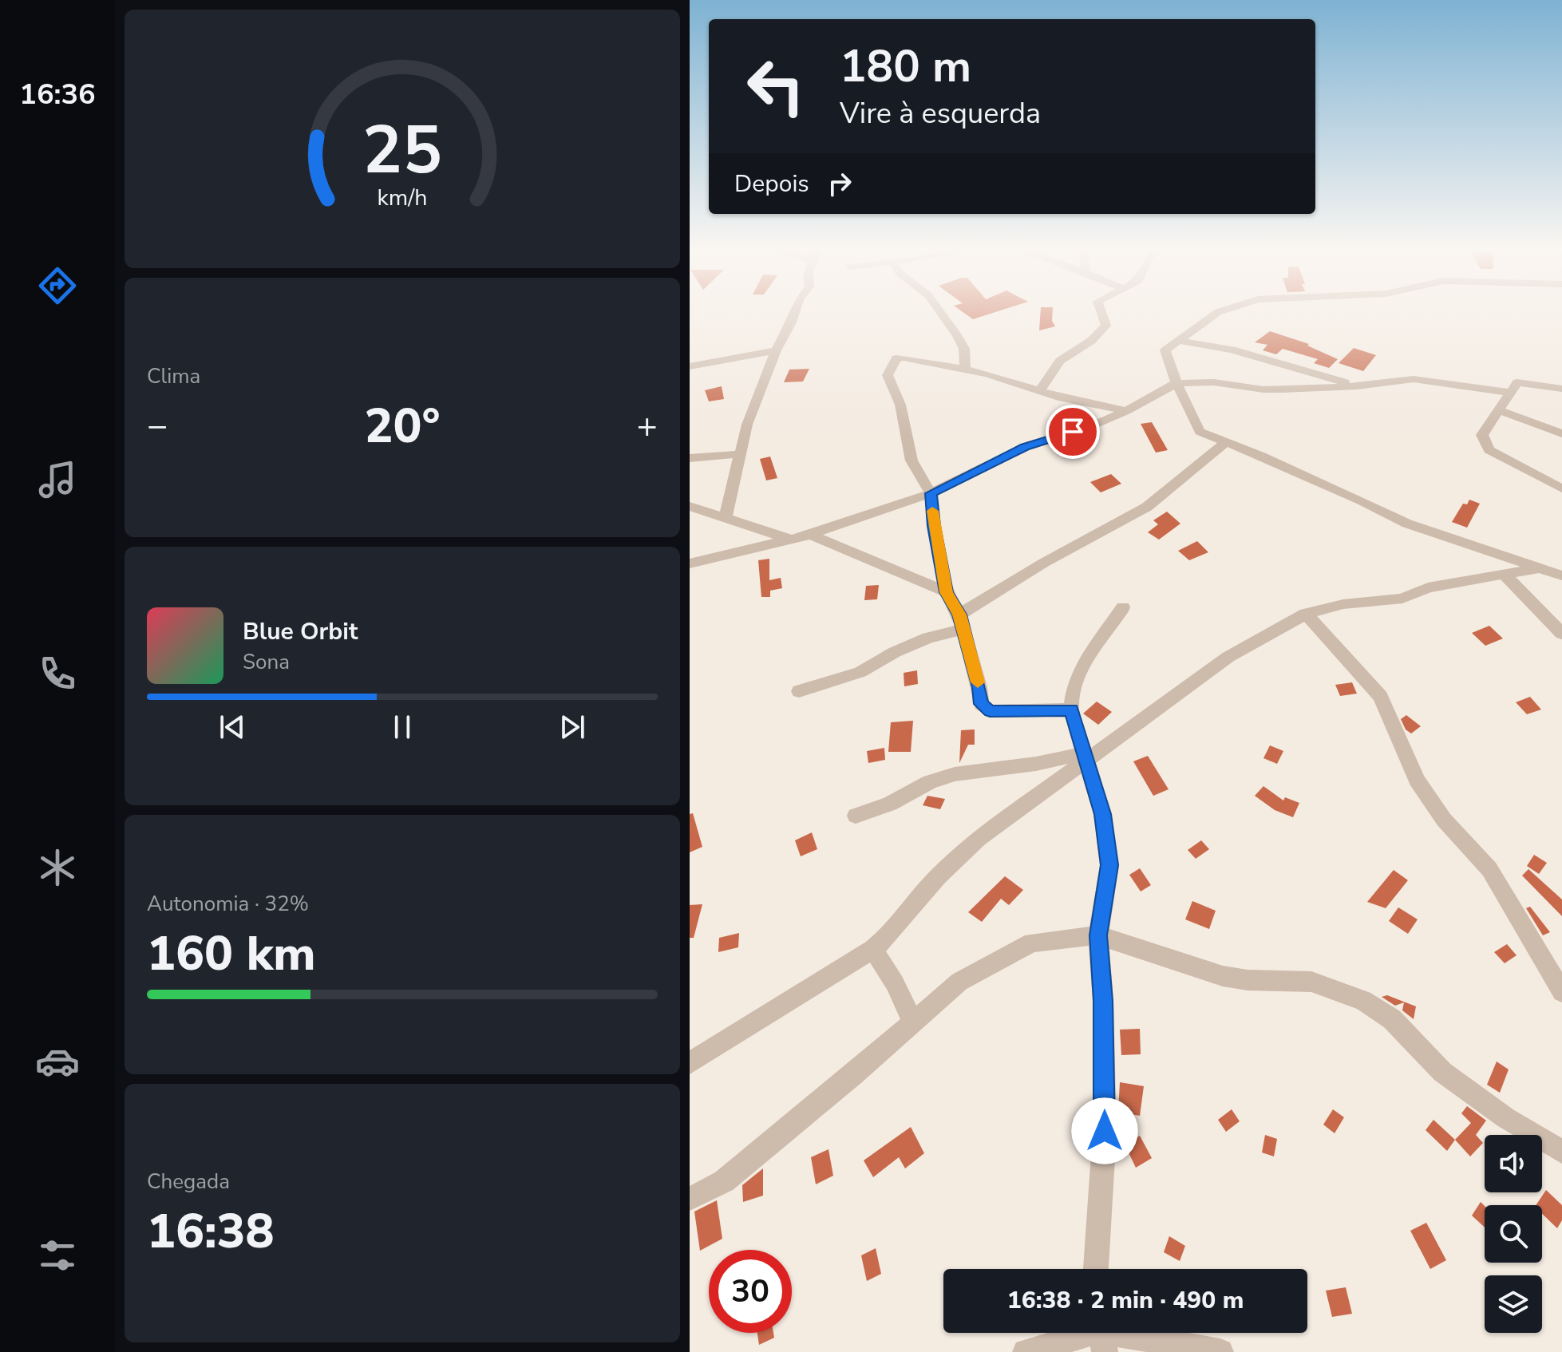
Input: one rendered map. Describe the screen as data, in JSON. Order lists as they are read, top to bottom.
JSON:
{
  "page": {
    "tabs": "16:36",
    "turn": ["180 m", "Vire à esquerda"],
    "then": "Depois",
    "tile": [
      "Clima",
      ["Autonomia · 32%", "160 km"],
      ["Chegada", "16:38"]
    ],
    "heat": ["−", "20°", "+"],
    "song": ["Blue Orbit", "Sona"],
    "limit": "30",
    "trip": "16:38 · 2 min · 490 m",
    "gauge": ["25", "km/h"]
  }
}
